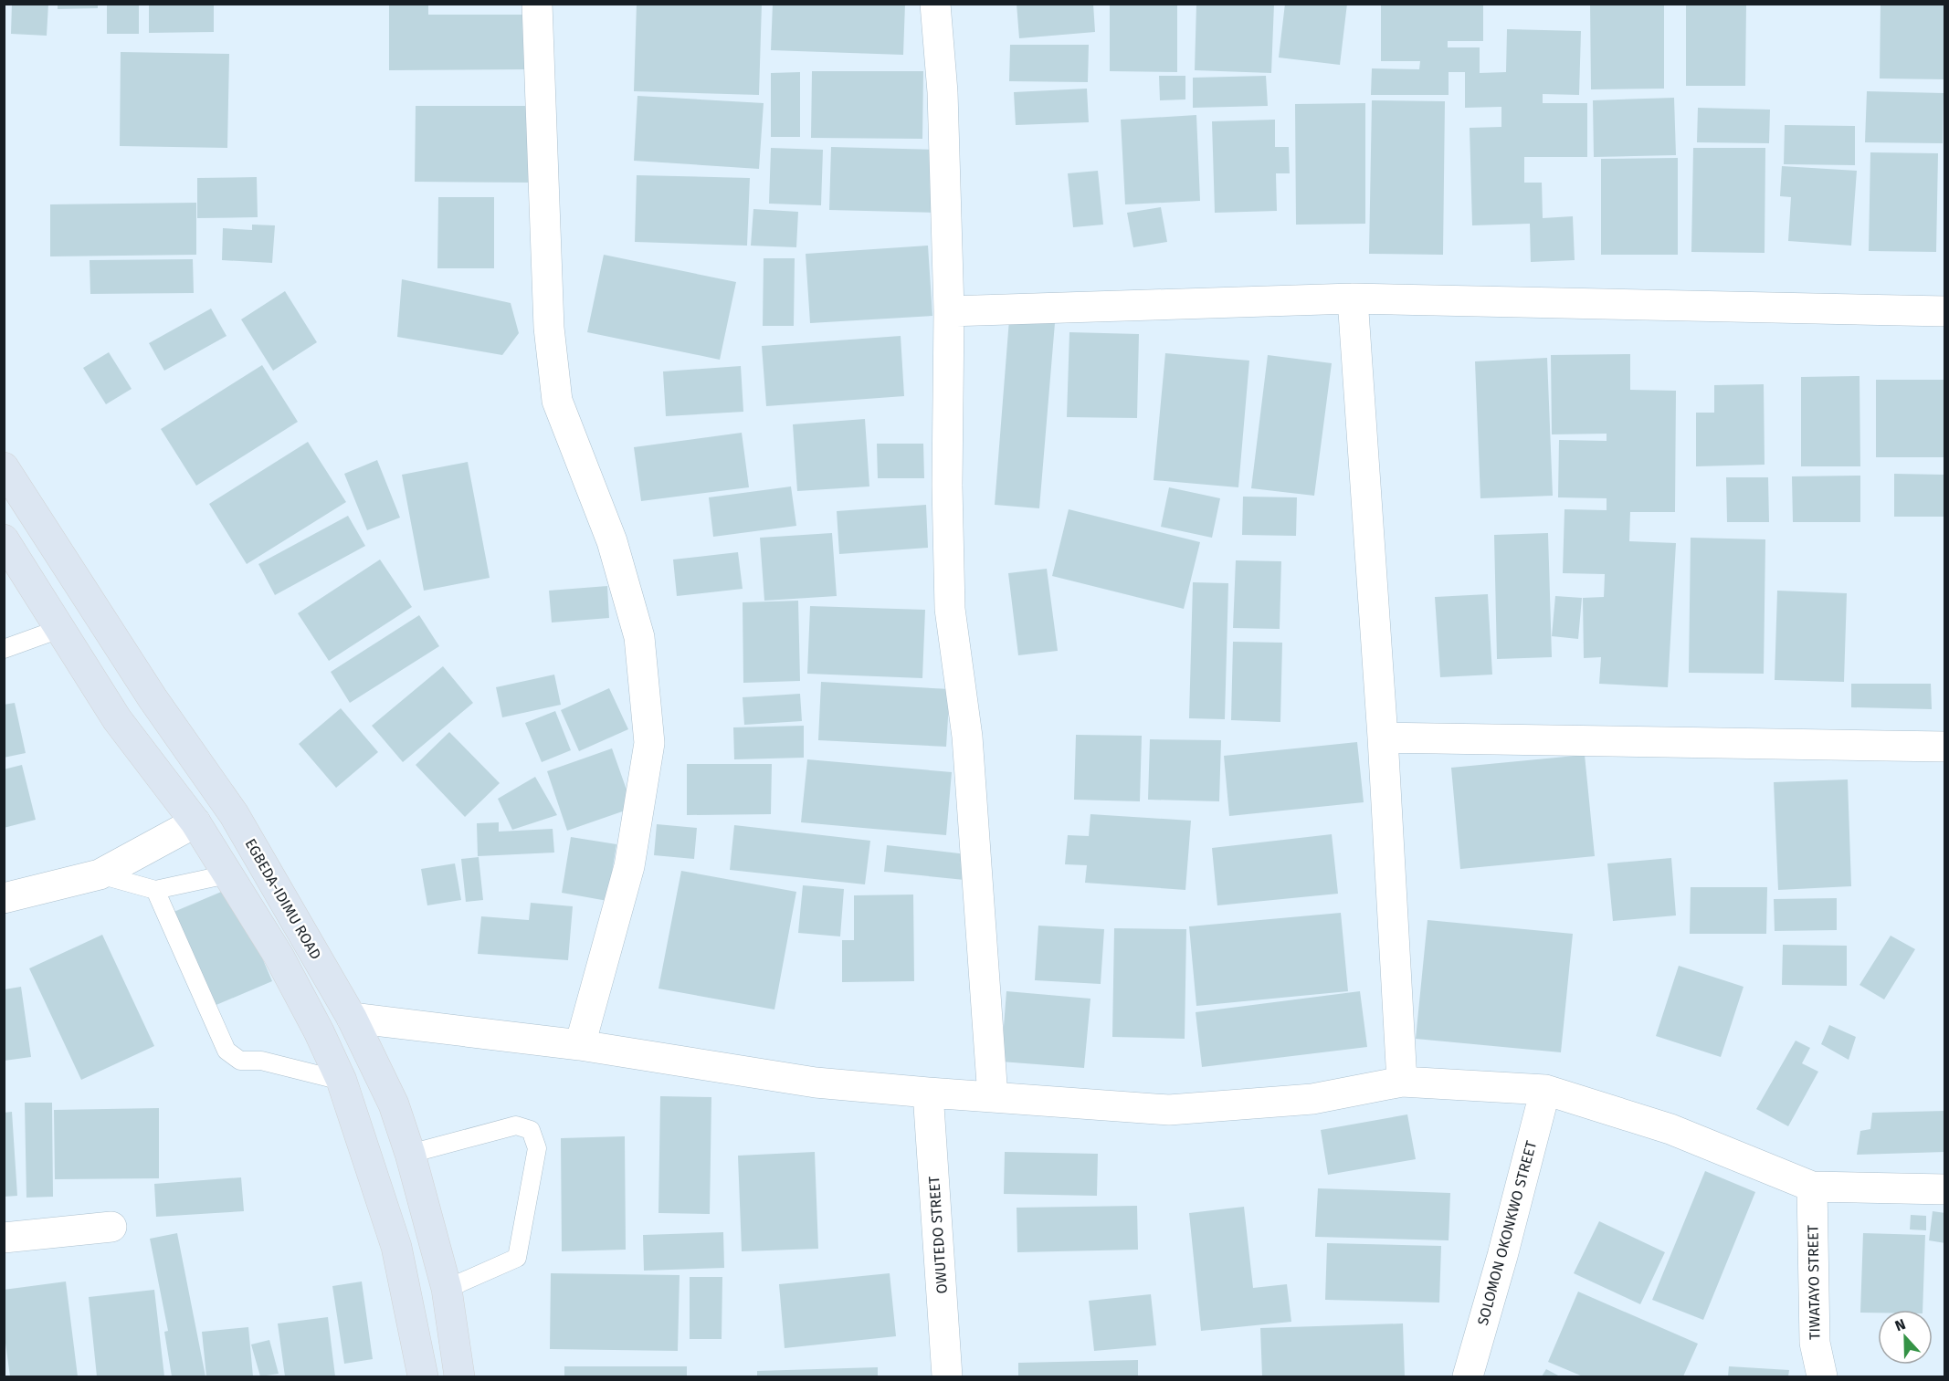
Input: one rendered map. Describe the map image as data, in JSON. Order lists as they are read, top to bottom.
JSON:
{
  "streets": {
    "main road": ["EGBEDA-IDIMU ROAD"],
    "street": ["SOLOMON OKONKWO STREET", "OWUTEDO STREET", "TIWATAYO STREET"]
  },
  "north": "top"
}
